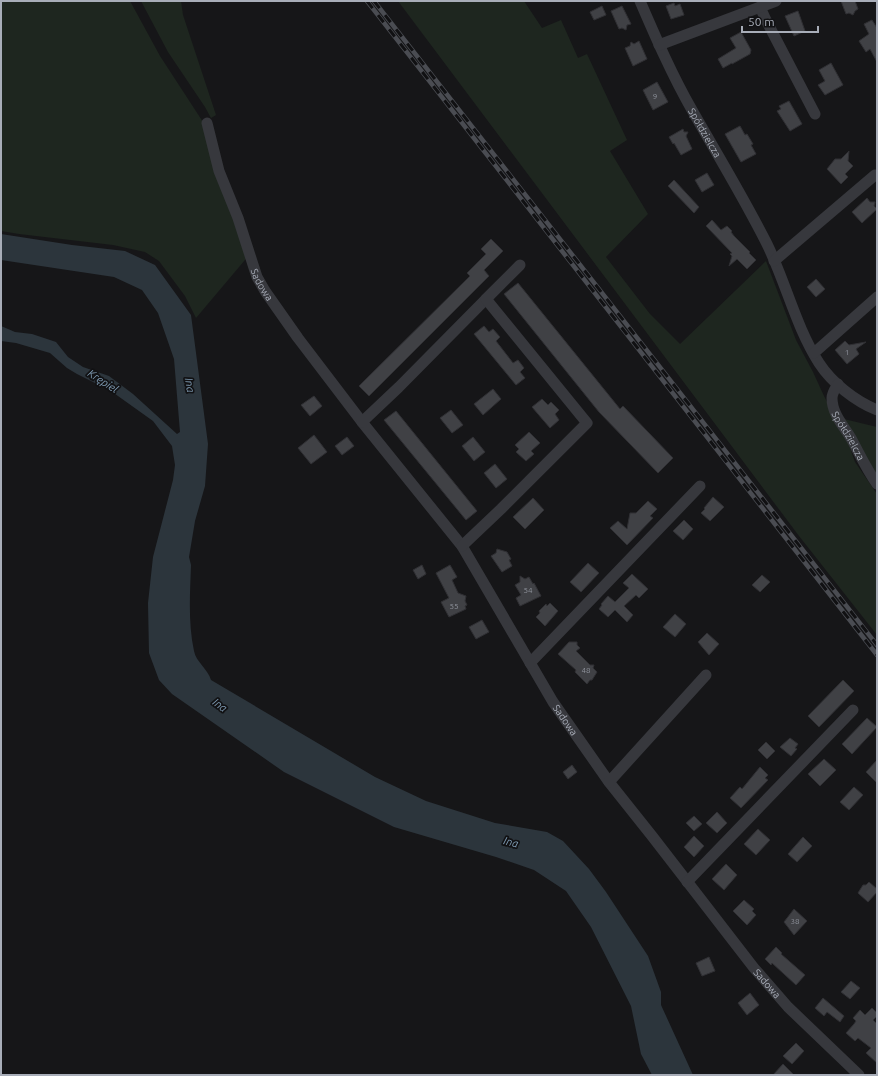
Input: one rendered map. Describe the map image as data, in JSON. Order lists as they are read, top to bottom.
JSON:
{
  "streets": {
    "street": ["Spółdzielcza", "Sadowa"]
  },
  "water": ["Krępiel", "Ina"],
  "house_numbers": [
    "9",
    "1",
    "54",
    "55",
    "48",
    "38"
  ],
  "scale_bar": "50 m"
}
